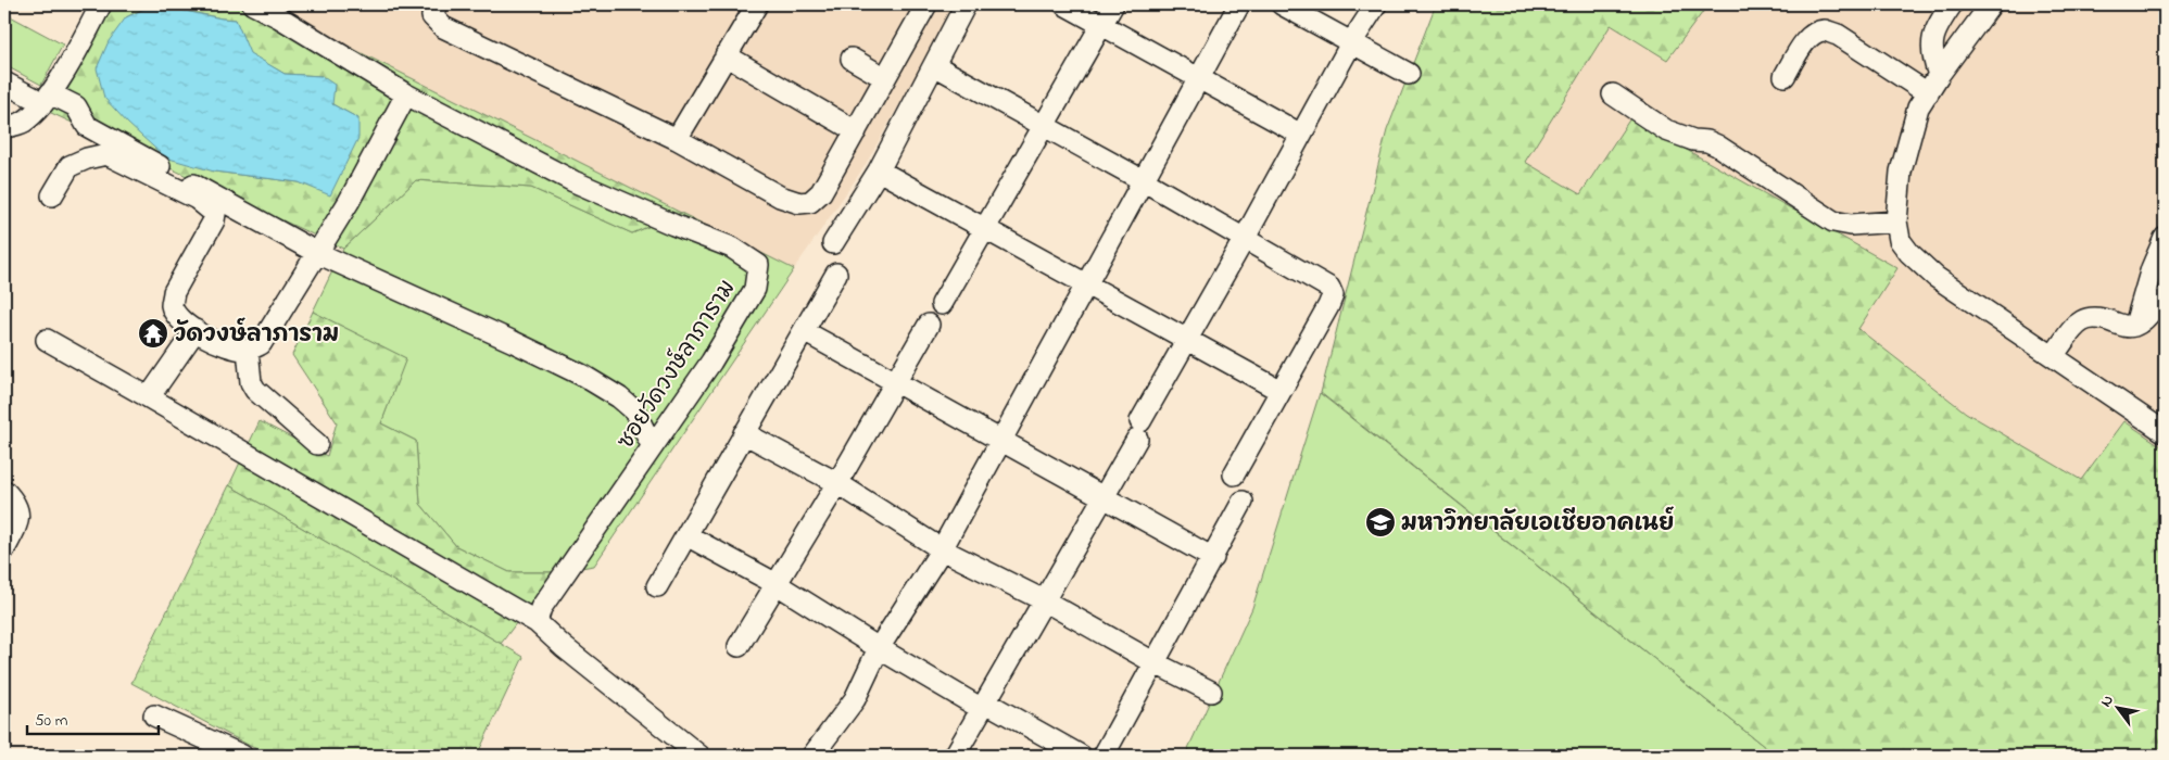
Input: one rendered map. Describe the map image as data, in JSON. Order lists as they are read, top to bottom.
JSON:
{
  "streets": {
    "street": ["ซอยวัดวงษ์ลาภาราม"]
  },
  "places": {
    "temple": ["วัดวงษ์ลาภาราม"],
    "school or university": ["มหาวิทยาลัยเอเชียอาคเนย์"]
  },
  "scale_bar": "50 m",
  "north": "top left"
}
